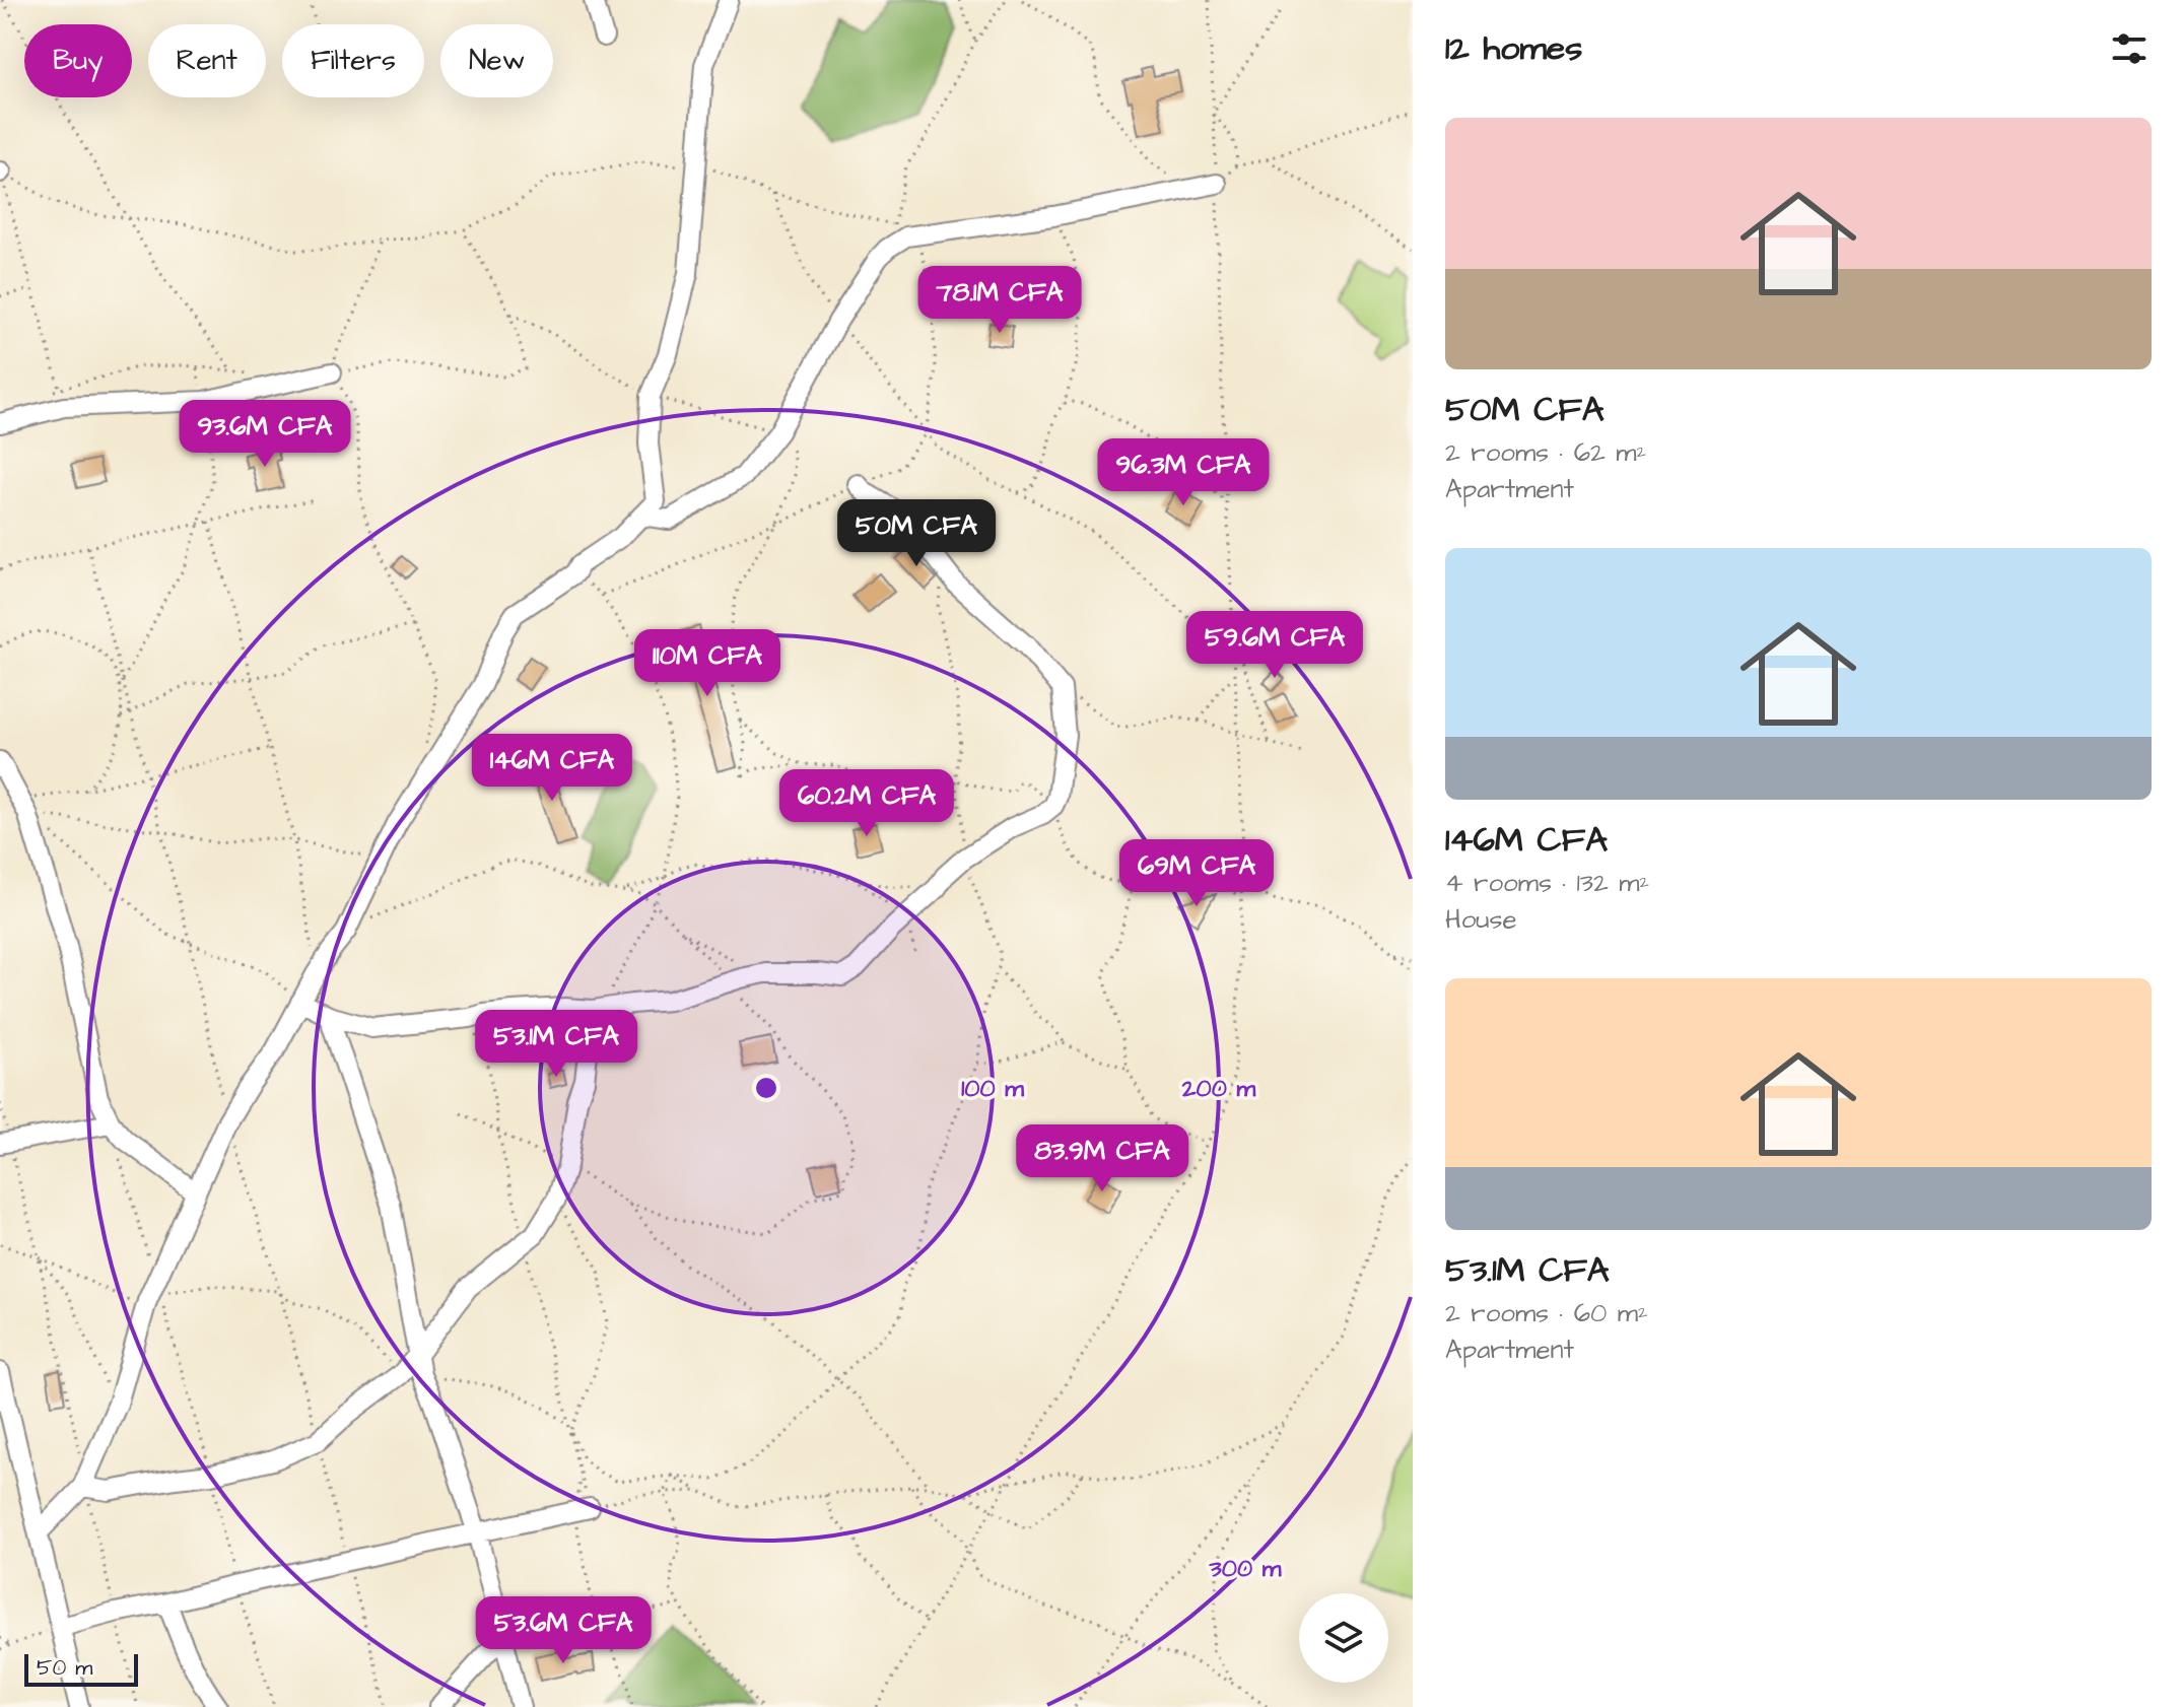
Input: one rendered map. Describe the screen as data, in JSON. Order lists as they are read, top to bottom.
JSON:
{
  "scale_bar": "50 m",
  "page": {
    "heading": "12 homes",
    "chip": [
      "Buy",
      "Rent",
      "Filters",
      "New"
    ],
    "list": [
      {
        "name": "50M CFA",
        "note": "2 rooms · 62 m² · Apartment"
      },
      {
        "name": "146M CFA",
        "note": "4 rooms · 132 m² · House"
      },
      {
        "name": "53.1M CFA",
        "note": "2 rooms · 60 m² · Apartment"
      }
    ],
    "price": [
      "78.1M CFA",
      "93.6M CFA",
      "96.3M CFA",
      "50M CFA",
      "59.6M CFA",
      "110M CFA",
      "146M CFA",
      "60.2M CFA",
      "69M CFA",
      "53.1M CFA",
      "83.9M CFA",
      "53.6M CFA"
    ],
    "scale": "50 m"
  },
  "rings": ["100 m", "200 m", "300 m"]
}
